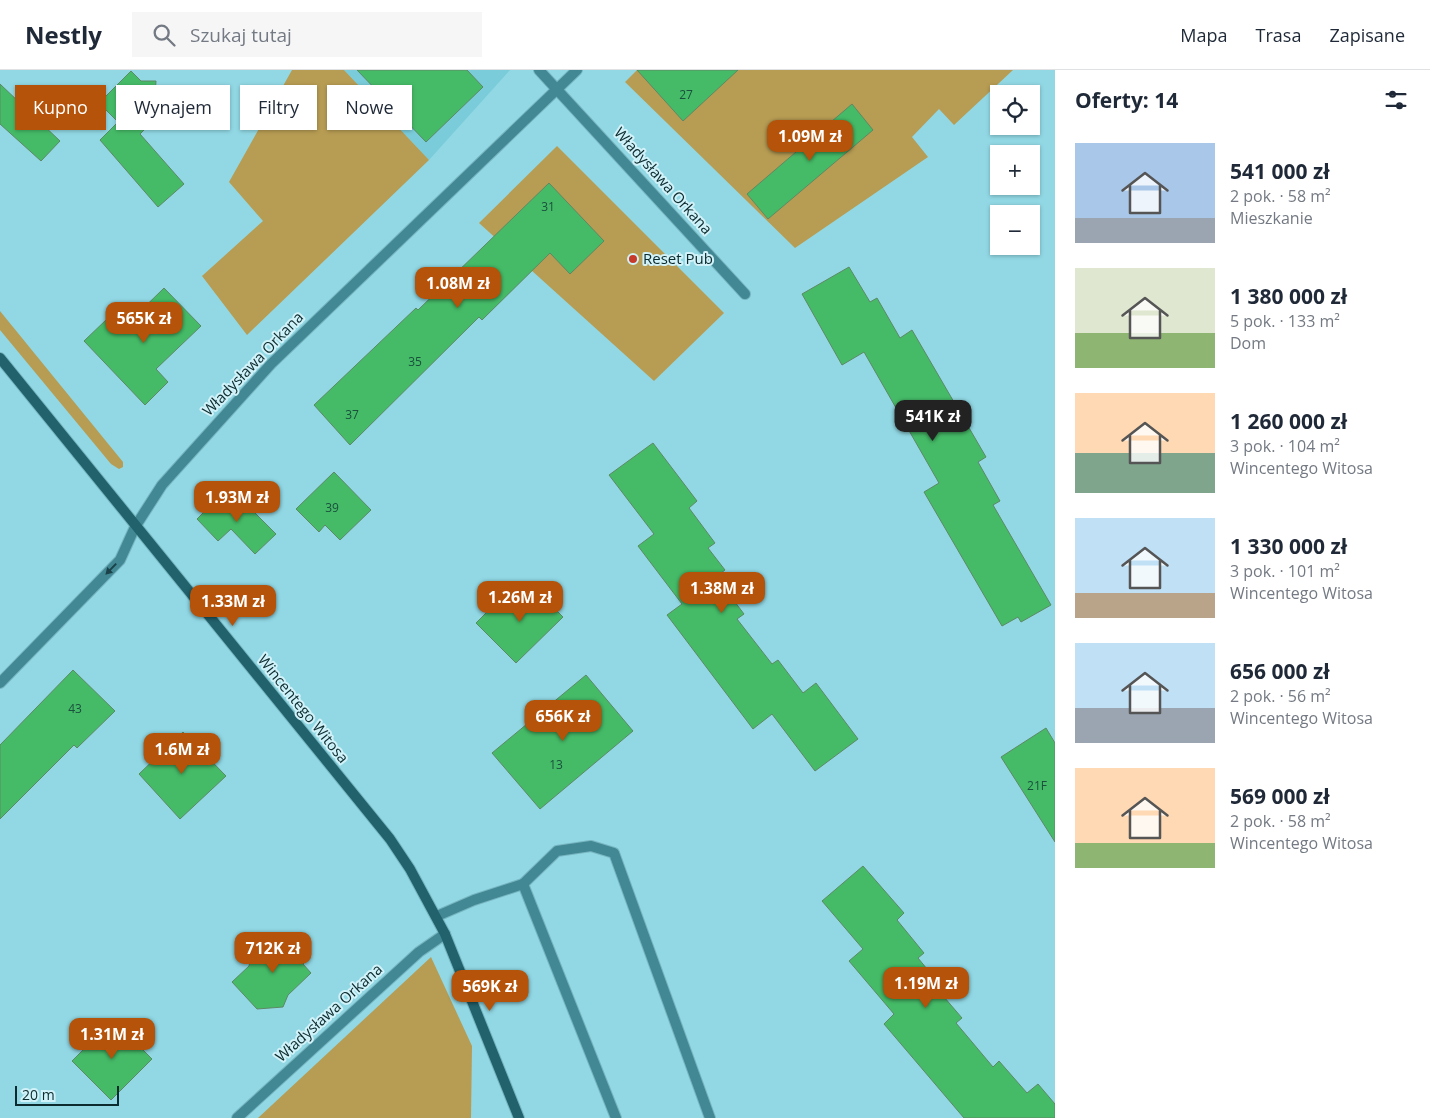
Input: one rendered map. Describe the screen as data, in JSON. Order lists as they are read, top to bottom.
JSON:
{
  "streets": {
    "street": ["Władysława Orkana", "Wincentego Witosa"]
  },
  "crossings": [
    ["Władysława Orkana", "Wincentego Witosa"]
  ],
  "places": ["Reset Pub"],
  "house_numbers": [
    "27",
    "31",
    "35",
    "37",
    "39",
    "43",
    "13",
    "21F"
  ],
  "scale_bar": "20 m",
  "page": {
    "header": "Nestly",
    "search": "Szukaj tutaj",
    "nav": ["Mapa", "Trasa", "Zapisane"],
    "heading": "Oferty: 14",
    "map_buttons": ["+", "−"],
    "chip": [
      "Kupno",
      "Wynajem",
      "Filtry",
      "Nowe"
    ],
    "price": [
      "1.09M zł",
      "1.08M zł",
      "565K zł",
      "541K zł",
      "1.93M zł",
      "1.38M zł",
      "1.26M zł",
      "1.33M zł",
      "656K zł",
      "1.6M zł",
      "712K zł",
      "1.19M zł",
      "569K zł",
      "1.31M zł"
    ],
    "list": [
      {
        "name": "541 000 zł",
        "note": "2 pok. · 58 m² · Mieszkanie"
      },
      {
        "name": "1 380 000 zł",
        "note": "5 pok. · 133 m² · Dom"
      },
      {
        "name": "1 260 000 zł",
        "note": "3 pok. · 104 m² · Wincentego Witosa"
      },
      {
        "name": "1 330 000 zł",
        "note": "3 pok. · 101 m² · Wincentego Witosa"
      },
      {
        "name": "656 000 zł",
        "note": "2 pok. · 56 m² · Wincentego Witosa"
      },
      {
        "name": "569 000 zł",
        "note": "2 pok. · 58 m² · Wincentego Witosa"
      }
    ],
    "scale": "20 m"
  }
}
